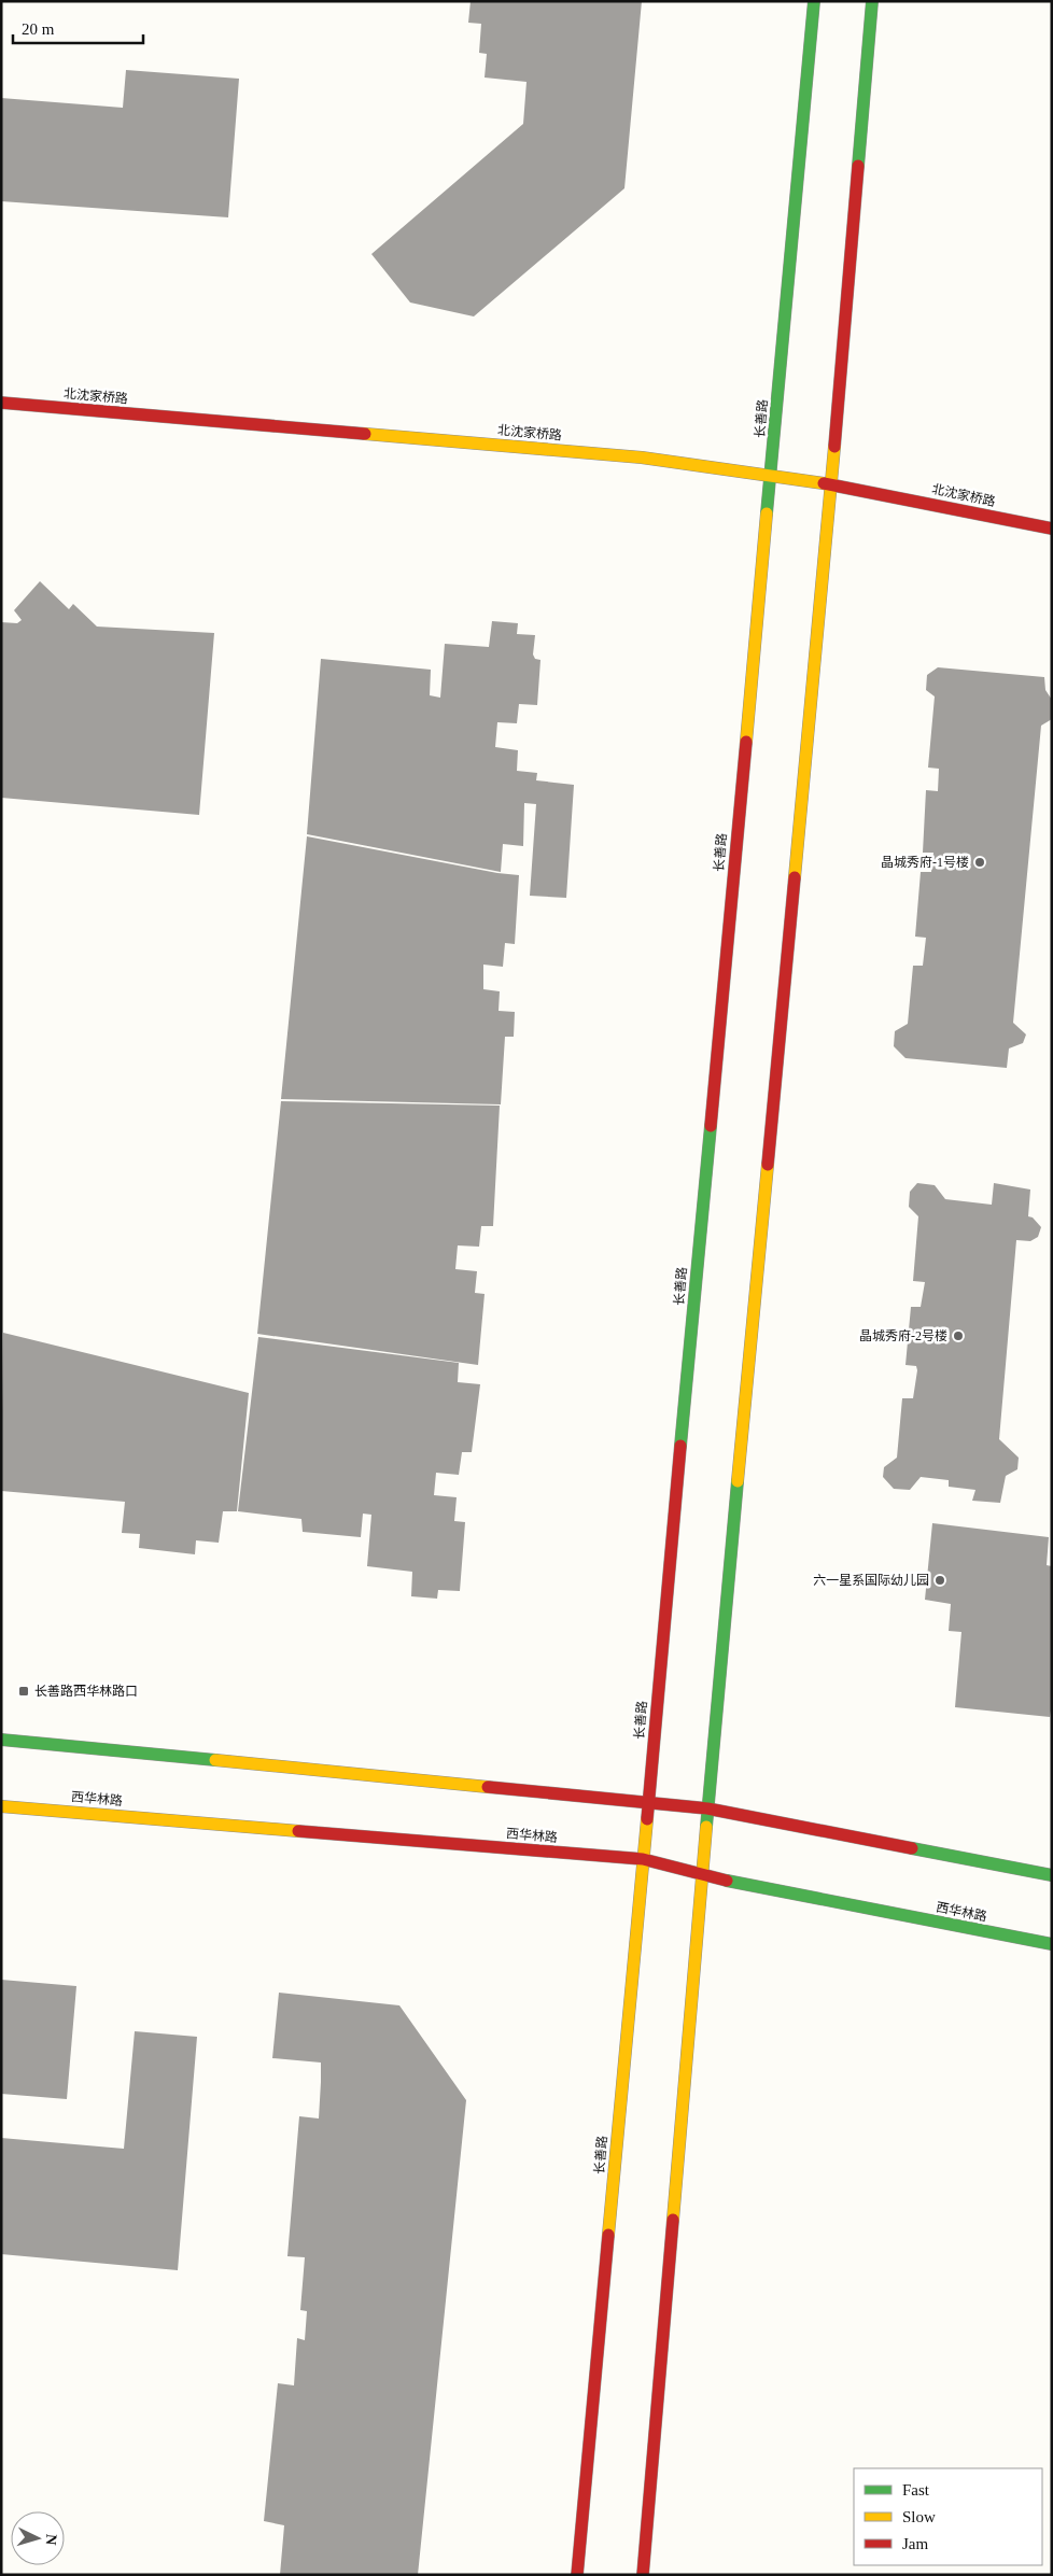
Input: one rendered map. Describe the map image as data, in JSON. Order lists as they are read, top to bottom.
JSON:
{
  "streets": {
    "street": ["北沈家桥路", "长善路", "西华林路"]
  },
  "crossings": [
    ["北沈家桥路", "长善路"],
    ["长善路", "西华林路"]
  ],
  "places": {
    "other": ["晶城秀府-1号楼", "晶城秀府-2号楼", "六一星系国际幼儿园"],
    "transit": ["长善路西华林路口"]
  },
  "legend": ["Fast", "Slow", "Jam"],
  "scale_bar": "20 m",
  "north": "right"
}
